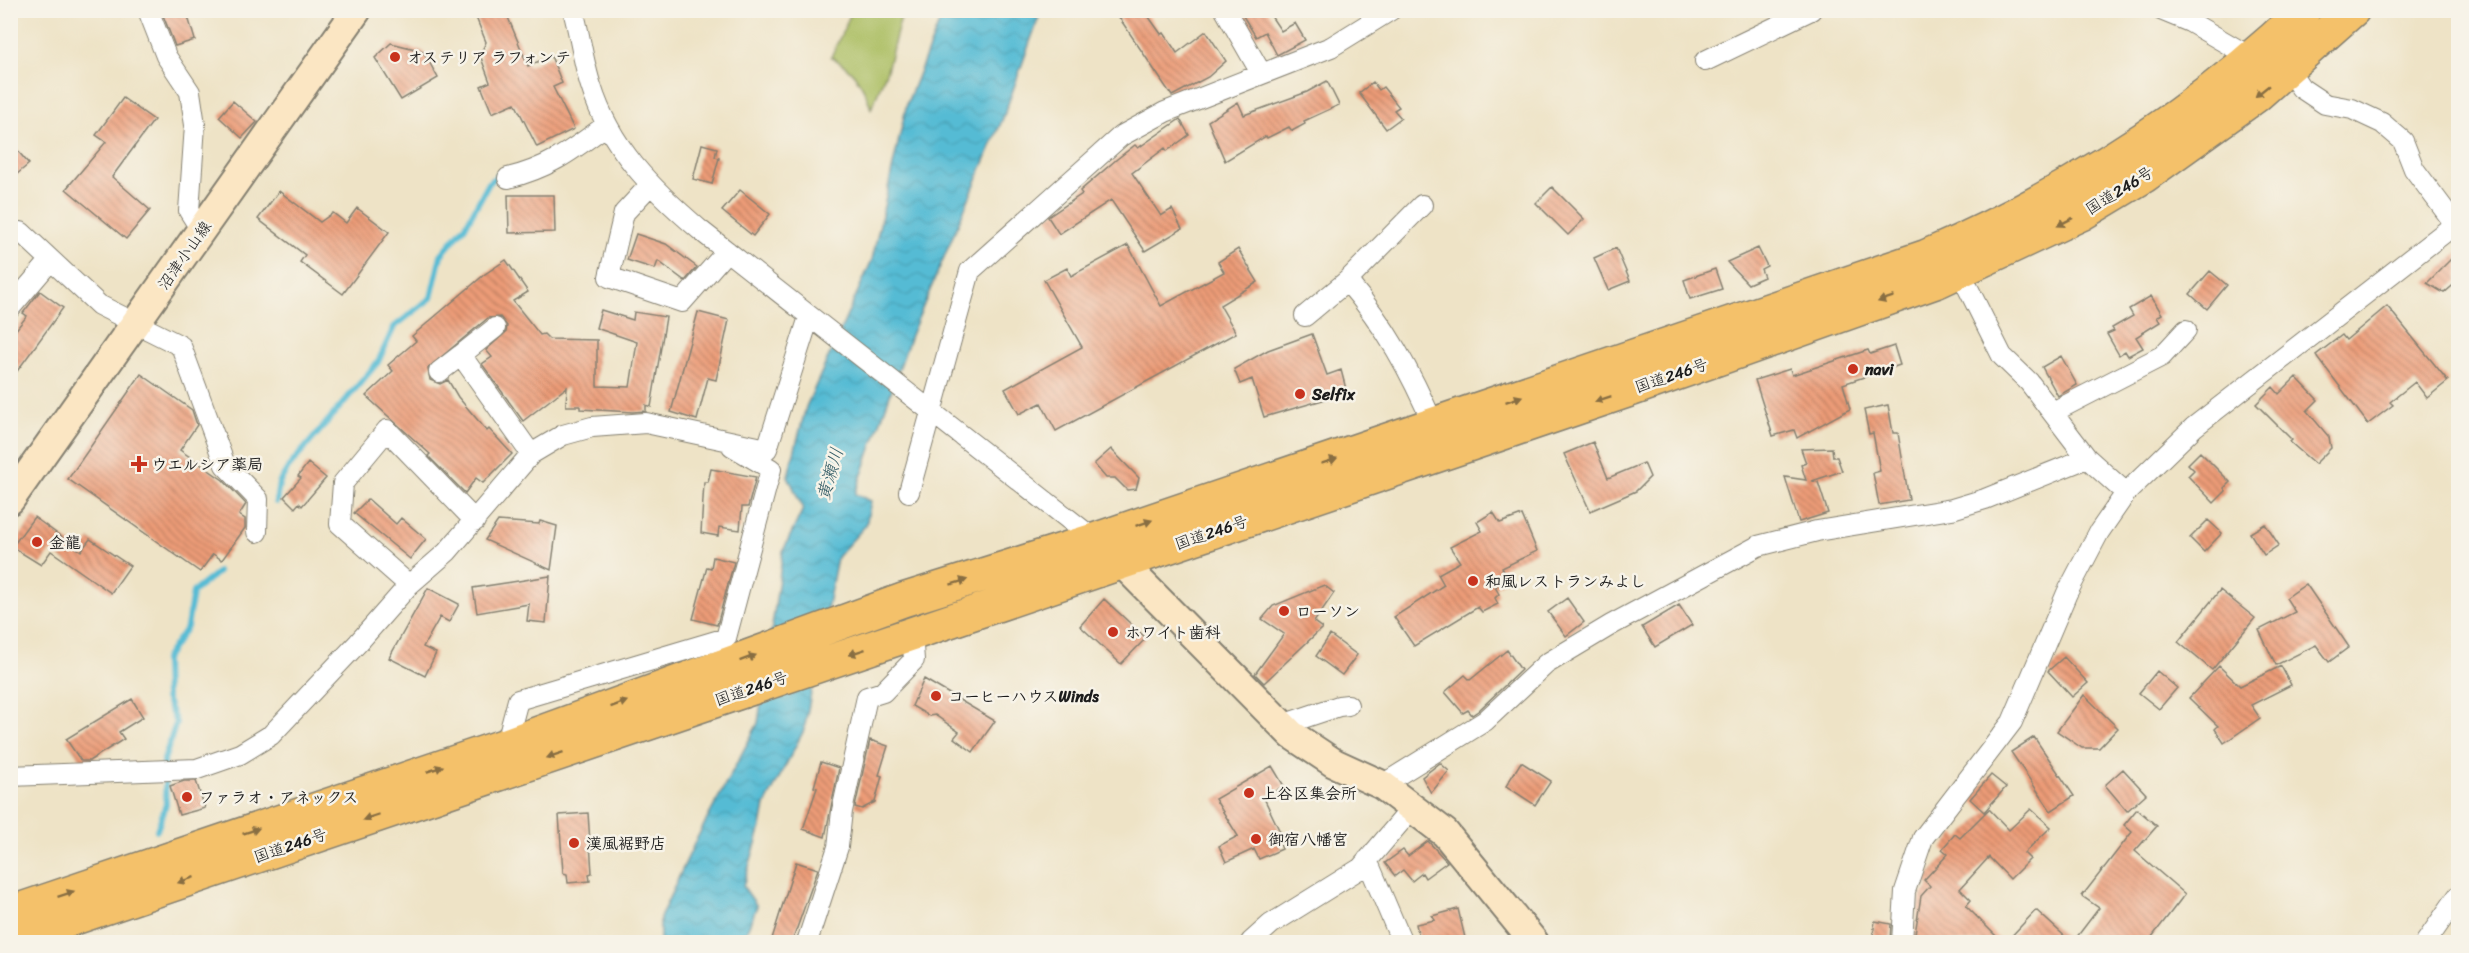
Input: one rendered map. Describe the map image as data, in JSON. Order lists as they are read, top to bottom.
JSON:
{
  "streets": {
    "highway": ["国道246号"],
    "main road": ["沼津小山線"]
  },
  "water": ["黄瀬川"],
  "places": {
    "other": [
      "オステリア ラフォンテ",
      "navi",
      "Selfix",
      "金龍",
      "和風レストランみよし",
      "ローソン",
      "ホワイト歯科",
      "コーヒーハウスWinds",
      "上谷区集会所",
      "ファラオ・アネックス",
      "御宿八幡宮",
      "漢風裾野店"
    ],
    "health": ["ウエルシア薬局"]
  }
}
